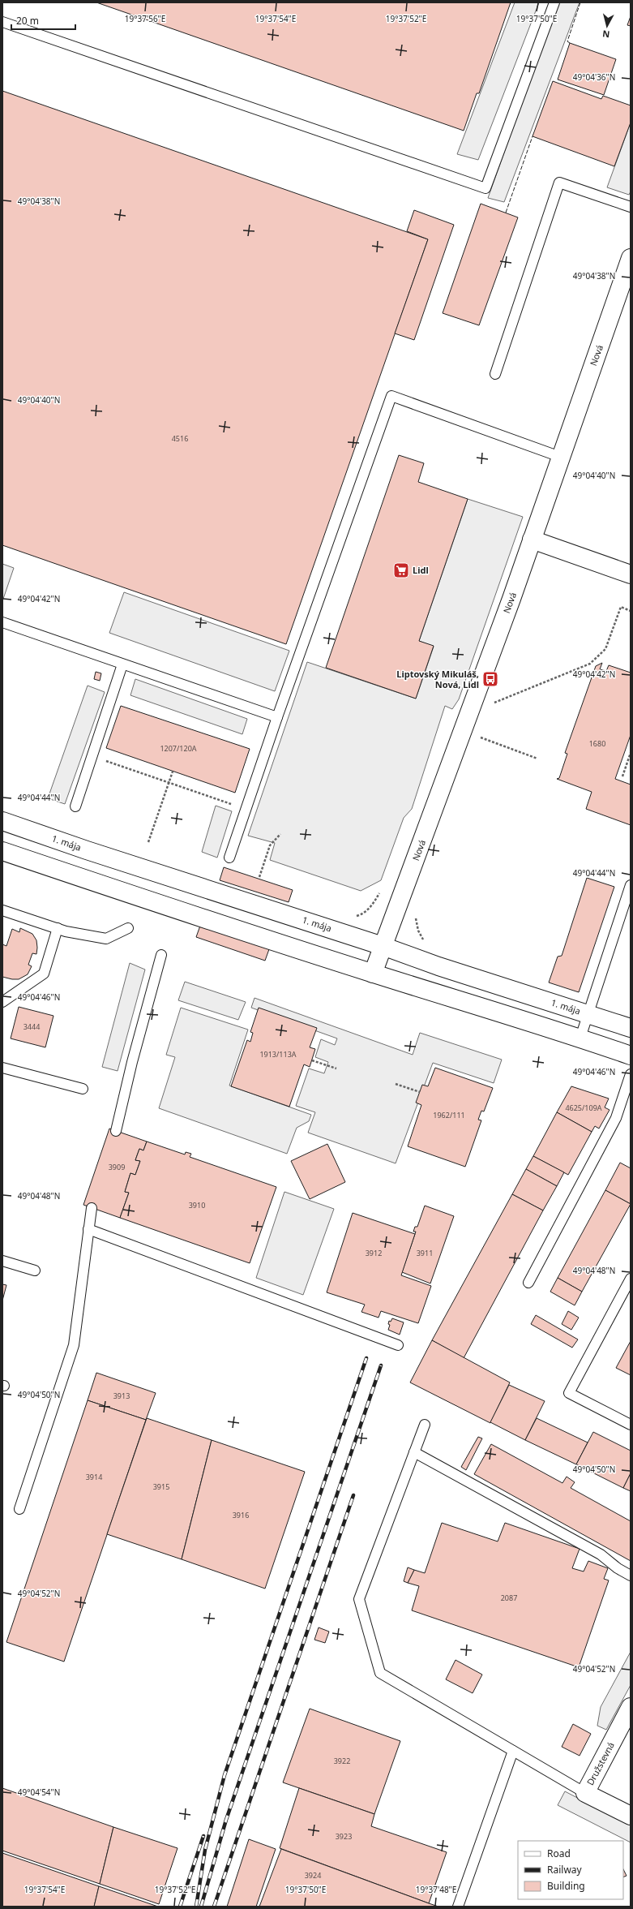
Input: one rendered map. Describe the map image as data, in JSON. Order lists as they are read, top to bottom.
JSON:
{
  "streets": {
    "main road": ["Nová", "1. mája", "Družstevná"]
  },
  "crossings": [
    ["Nová", "1. mája"]
  ],
  "places": {
    "supermarket": ["Lidl"],
    "bus stop": ["Liptovský Mikuláš, Nová, Lidl"]
  },
  "house_numbers": [
    "4516",
    "1680",
    "1207/120A",
    "3444",
    "1913/113A",
    "4625/109A",
    "1962/111",
    "3909",
    "3910",
    "3912",
    "3911",
    "3913",
    "3914",
    "3915",
    "3916",
    "2087",
    "3922",
    "3923",
    "3924"
  ],
  "legend": ["Road", "Railway", "Building"],
  "scale_bar": "20 m",
  "north": "bottom",
  "coordinates": [
    "19°37'56\"E",
    "19°37'54\"E",
    "19°37'52\"E",
    "19°37'50\"E",
    "49°04'36\"N",
    "49°04'38\"N",
    "49°04'40\"N",
    "49°04'42\"N",
    "49°04'44\"N",
    "49°04'46\"N",
    "49°04'48\"N",
    "49°04'50\"N",
    "49°04'52\"N",
    "49°04'54\"N",
    "19°37'48\"E"
  ]
}
